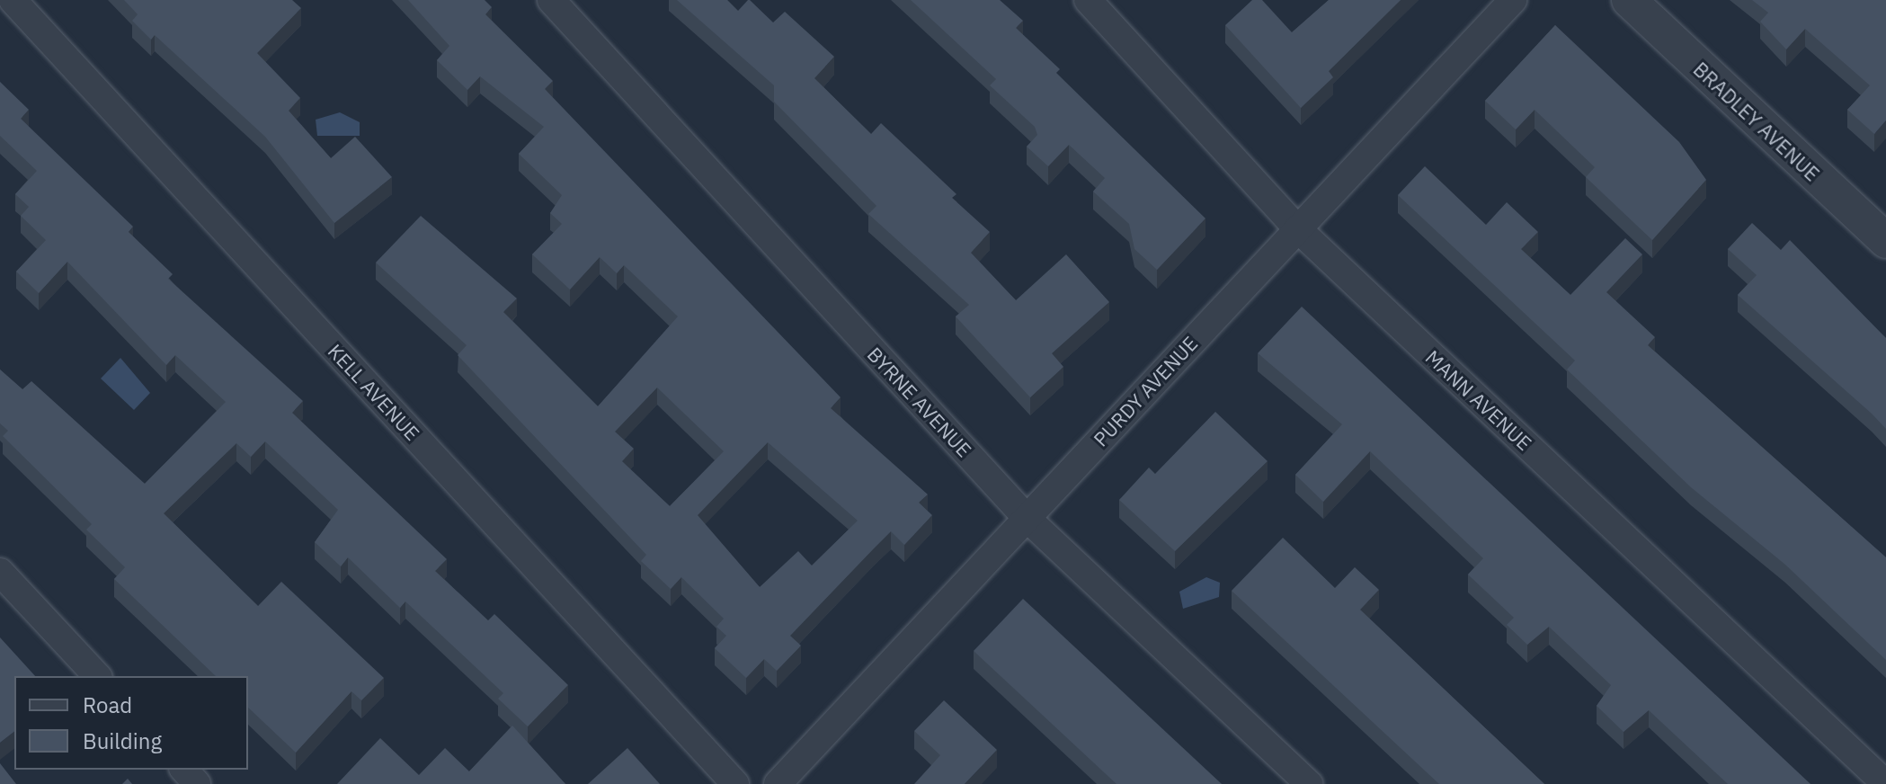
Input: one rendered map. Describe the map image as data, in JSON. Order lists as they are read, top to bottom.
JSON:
{
  "streets": {
    "street": [
      "BRADLEY AVENUE",
      "PURDY AVENUE",
      "KELL AVENUE",
      "MANN AVENUE",
      "BYRNE AVENUE"
    ]
  },
  "crossings": [
    ["PURDY AVENUE", "MANN AVENUE"],
    ["PURDY AVENUE", "BYRNE AVENUE"]
  ],
  "legend": ["Road", "Building"]
}
